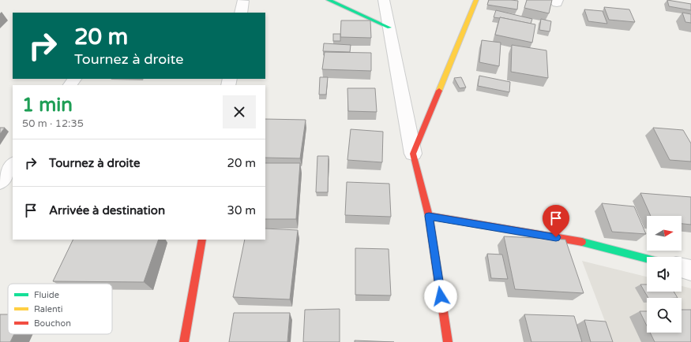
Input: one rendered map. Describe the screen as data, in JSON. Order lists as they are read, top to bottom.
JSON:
{
  "legend": ["Fluide", "Ralenti", "Bouchon"],
  "north": "right",
  "page": {
    "turn": ["20 m", "Tournez à droite"],
    "heading": ["1 min", "50 m · 12:35"],
    "list": [
      {
        "name": "Tournez à droite",
        "value": "20 m"
      },
      {
        "name": "Arrivée à destination",
        "value": "30 m"
      }
    ]
  }
}
